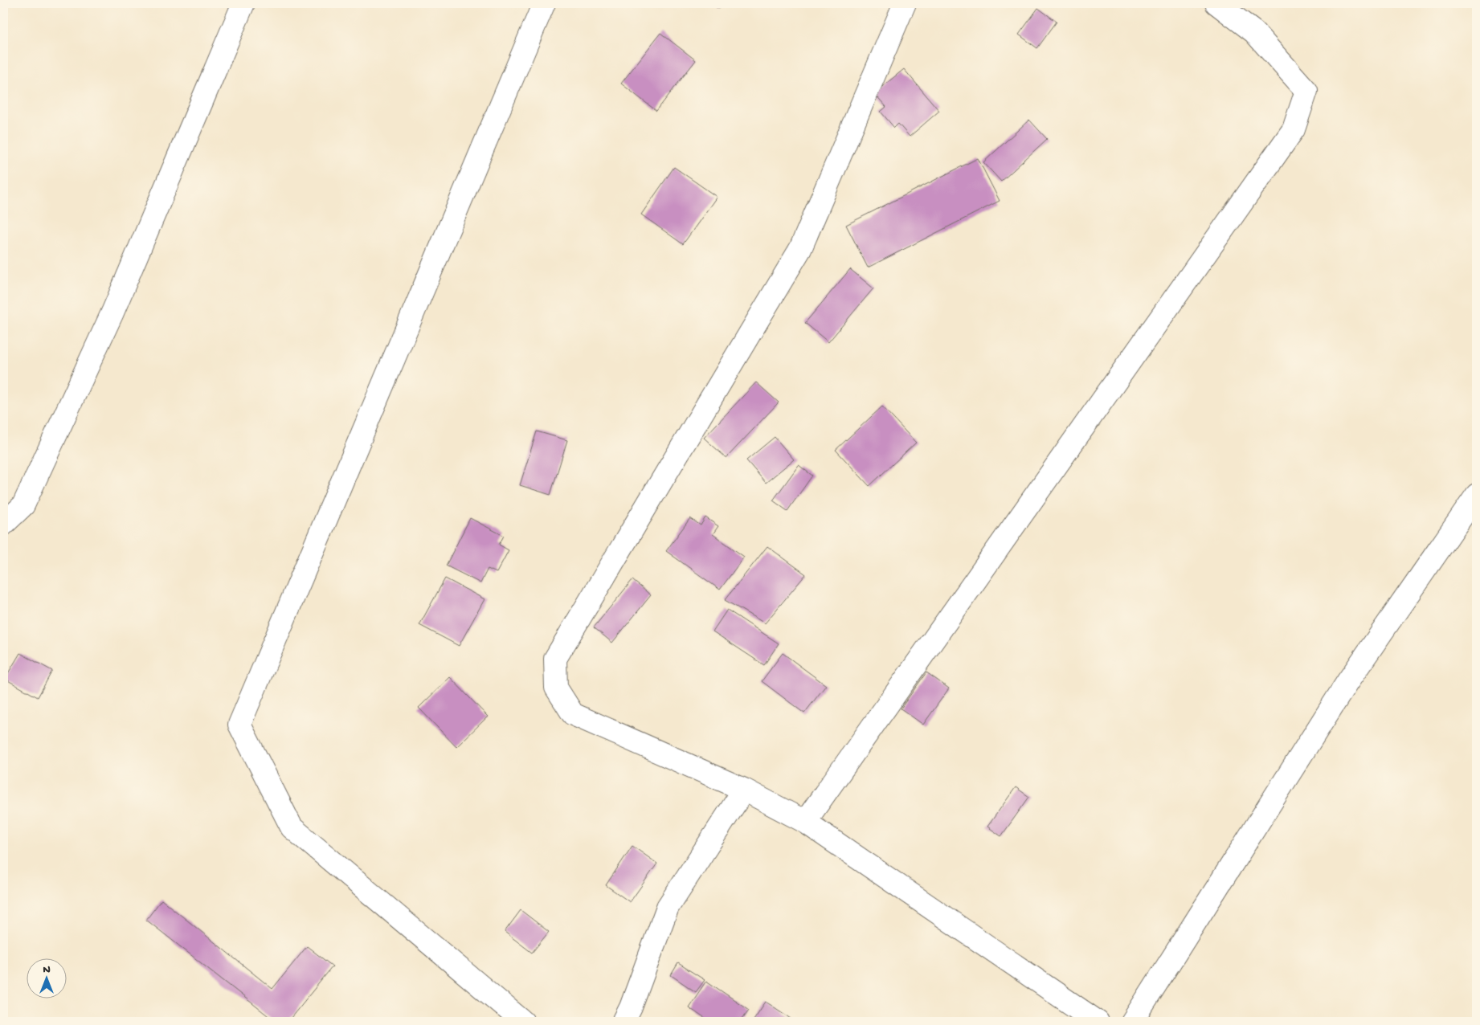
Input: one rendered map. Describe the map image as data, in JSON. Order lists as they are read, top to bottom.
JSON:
{
  "north": "top"
}
